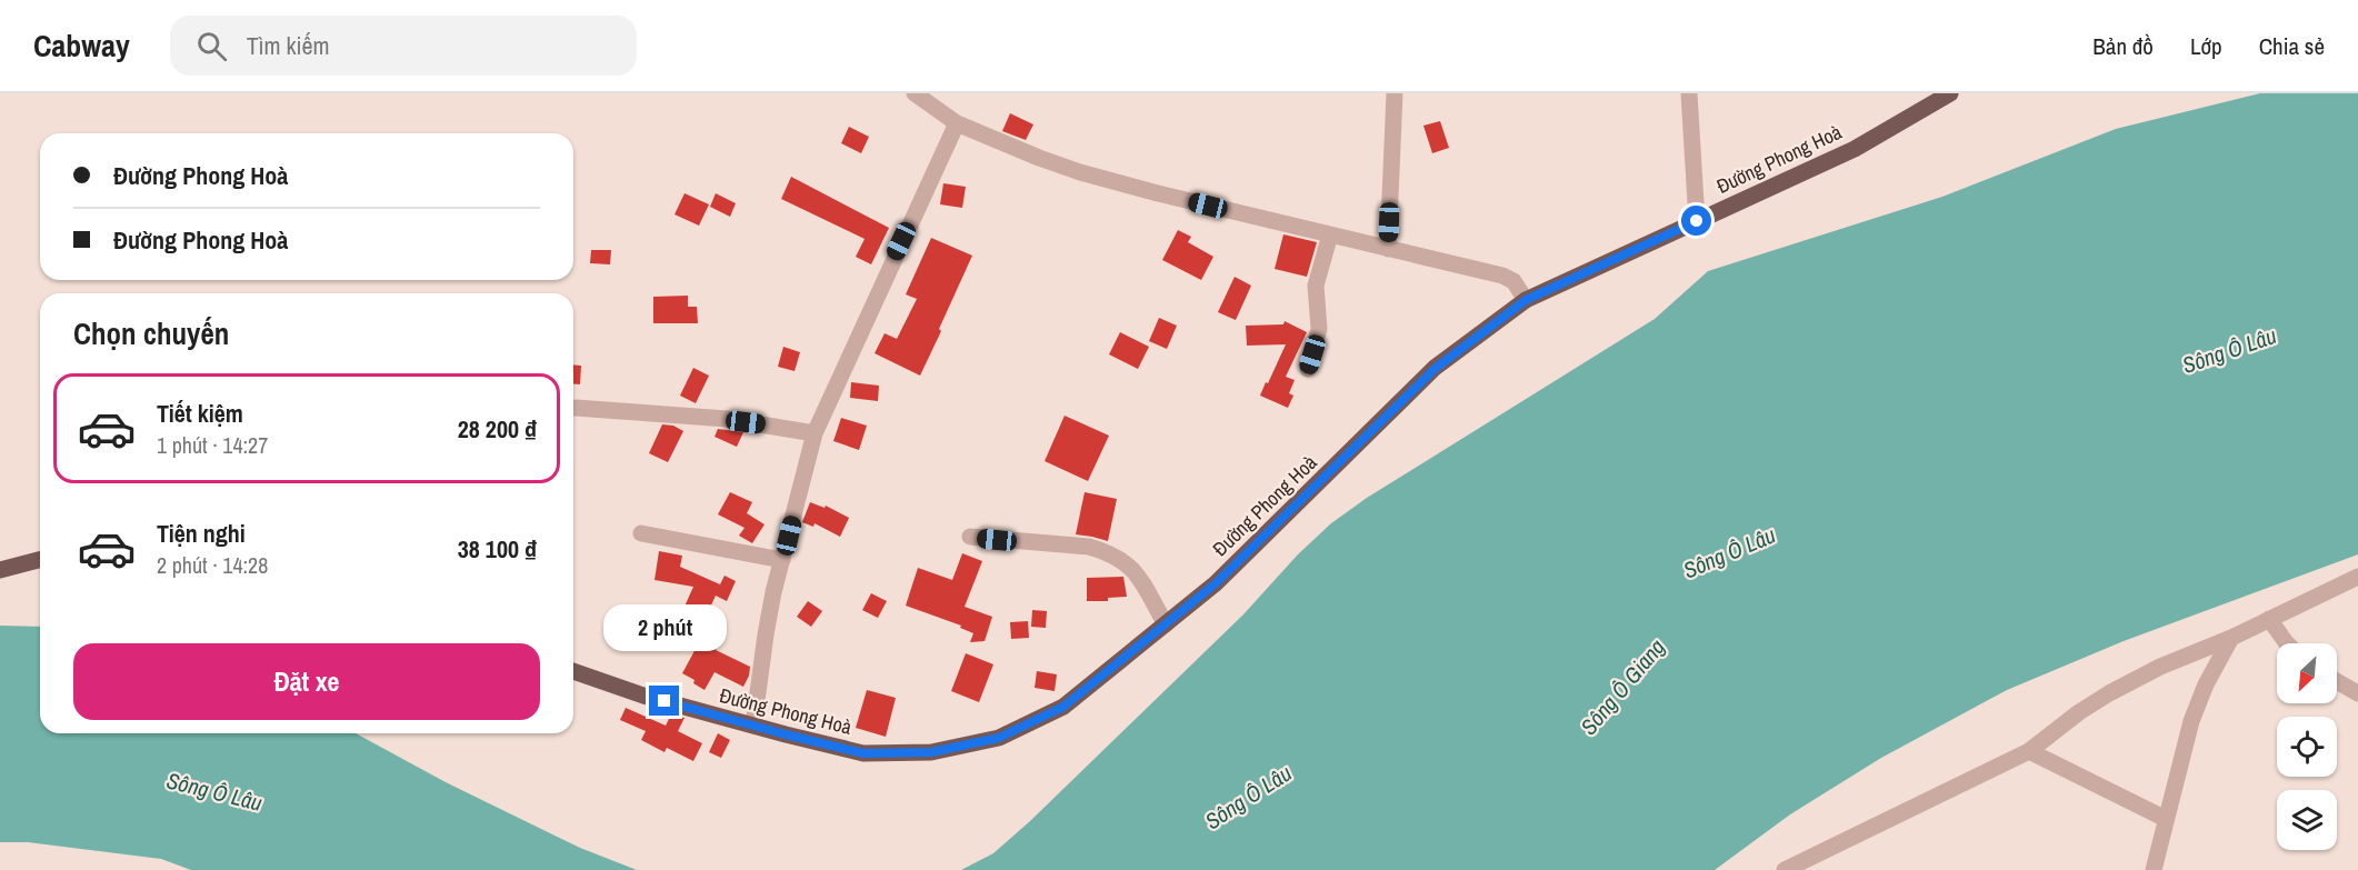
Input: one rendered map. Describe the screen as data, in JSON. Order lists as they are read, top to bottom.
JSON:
{
  "streets": {
    "main road": ["Đường Phong Hoà"]
  },
  "water": ["Sông Ô Lâu", "Sông Ô Giang"],
  "north": "bottom left",
  "page": {
    "header": "Cabway",
    "search": "Tìm kiếm",
    "nav": ["Bản đồ", "Lớp", "Chia sẻ"],
    "banner": ["Đường Phong Hoà", "Đường Phong Hoà"],
    "heading": "Chọn chuyến",
    "list": [
      {
        "name": "Tiết kiệm",
        "note": "1 phút · 14:27",
        "value": "28 200 ₫"
      },
      {
        "name": "Tiện nghi",
        "note": "2 phút · 14:28",
        "value": "38 100 ₫"
      }
    ],
    "bubble": "2 phút",
    "buttons": "Đặt xe"
  }
}
